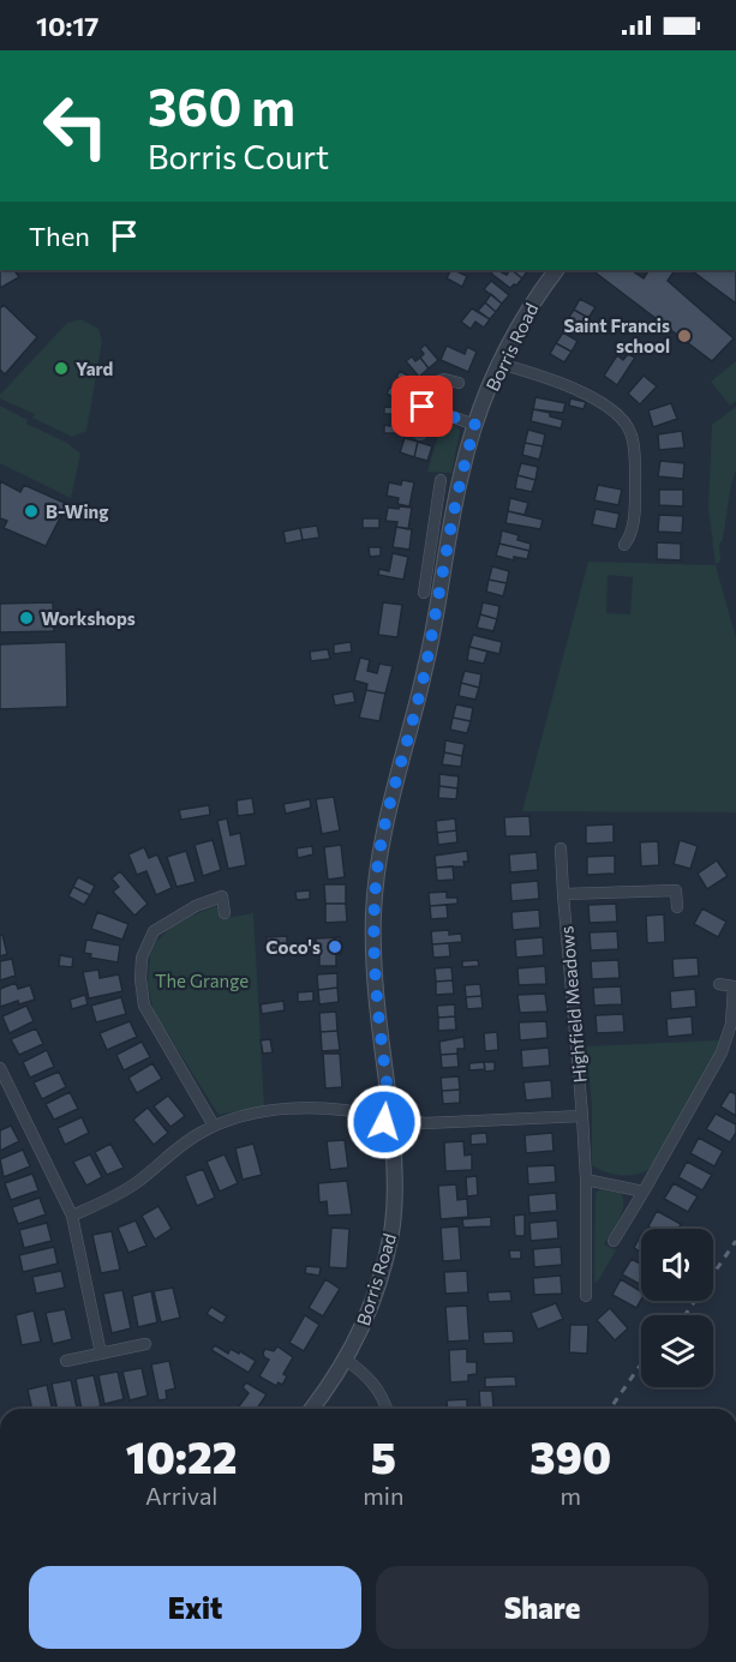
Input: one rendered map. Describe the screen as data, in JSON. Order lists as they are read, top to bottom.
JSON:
{
  "streets": {
    "street": ["Borris Road", "Highfield Meadows"]
  },
  "parks": ["The Grange"],
  "places": [
    "Saint Francis school",
    "Yard",
    "B-Wing",
    "Workshops",
    "Coco's"
  ],
  "page": {
    "status": "10:17",
    "turn": ["360 m", "Borris Court"],
    "then": "Then",
    "eta": [
      "10:22",
      "Arrival",
      "5",
      "min",
      "390",
      "m"
    ],
    "buttons": ["Exit", "Share"]
  }
}
